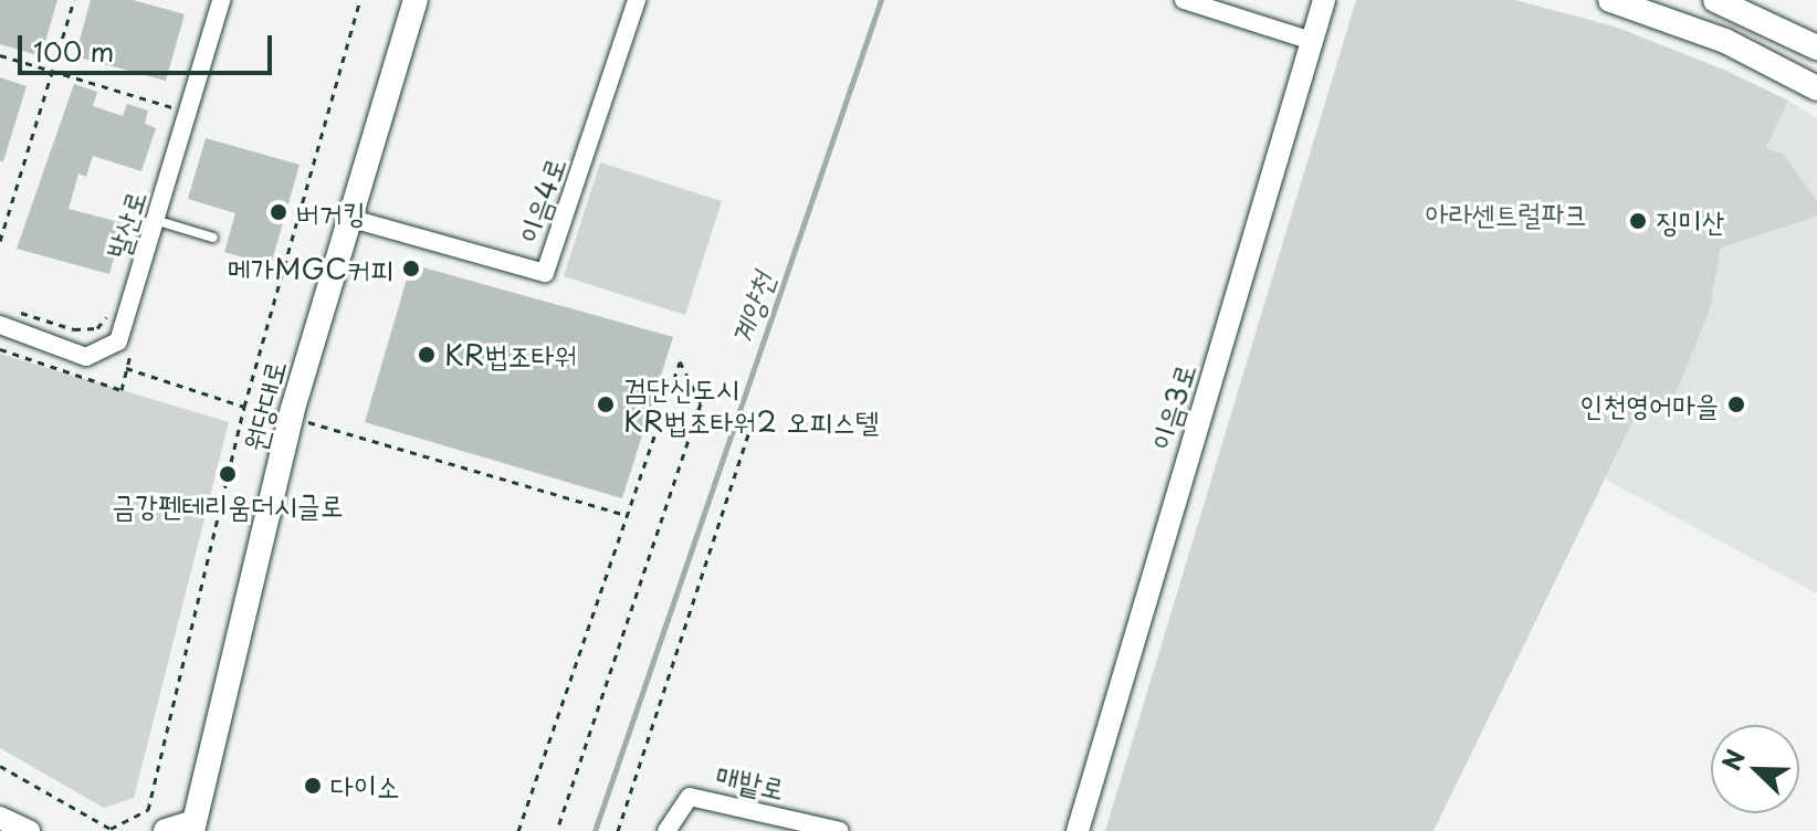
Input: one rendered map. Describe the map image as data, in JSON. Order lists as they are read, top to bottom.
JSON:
{
  "streets": {
    "main road": ["원당대로"],
    "street": [
      "이음4로",
      "발산로",
      "이음3로",
      "매밭로"
    ]
  },
  "crossings": [
    ["이음4로", "원당대로"]
  ],
  "water": ["계양천"],
  "parks": ["아라센트럴파크"],
  "places": [
    "버거킹",
    "징미산",
    "메가MGC커피",
    "KR법조타워",
    "검단신도시 KR법조타워2 오피스텔",
    "인천영어마을",
    "금강펜테리움더시글로",
    "다이소"
  ],
  "scale_bar": "100 m",
  "north": "top left"
}
